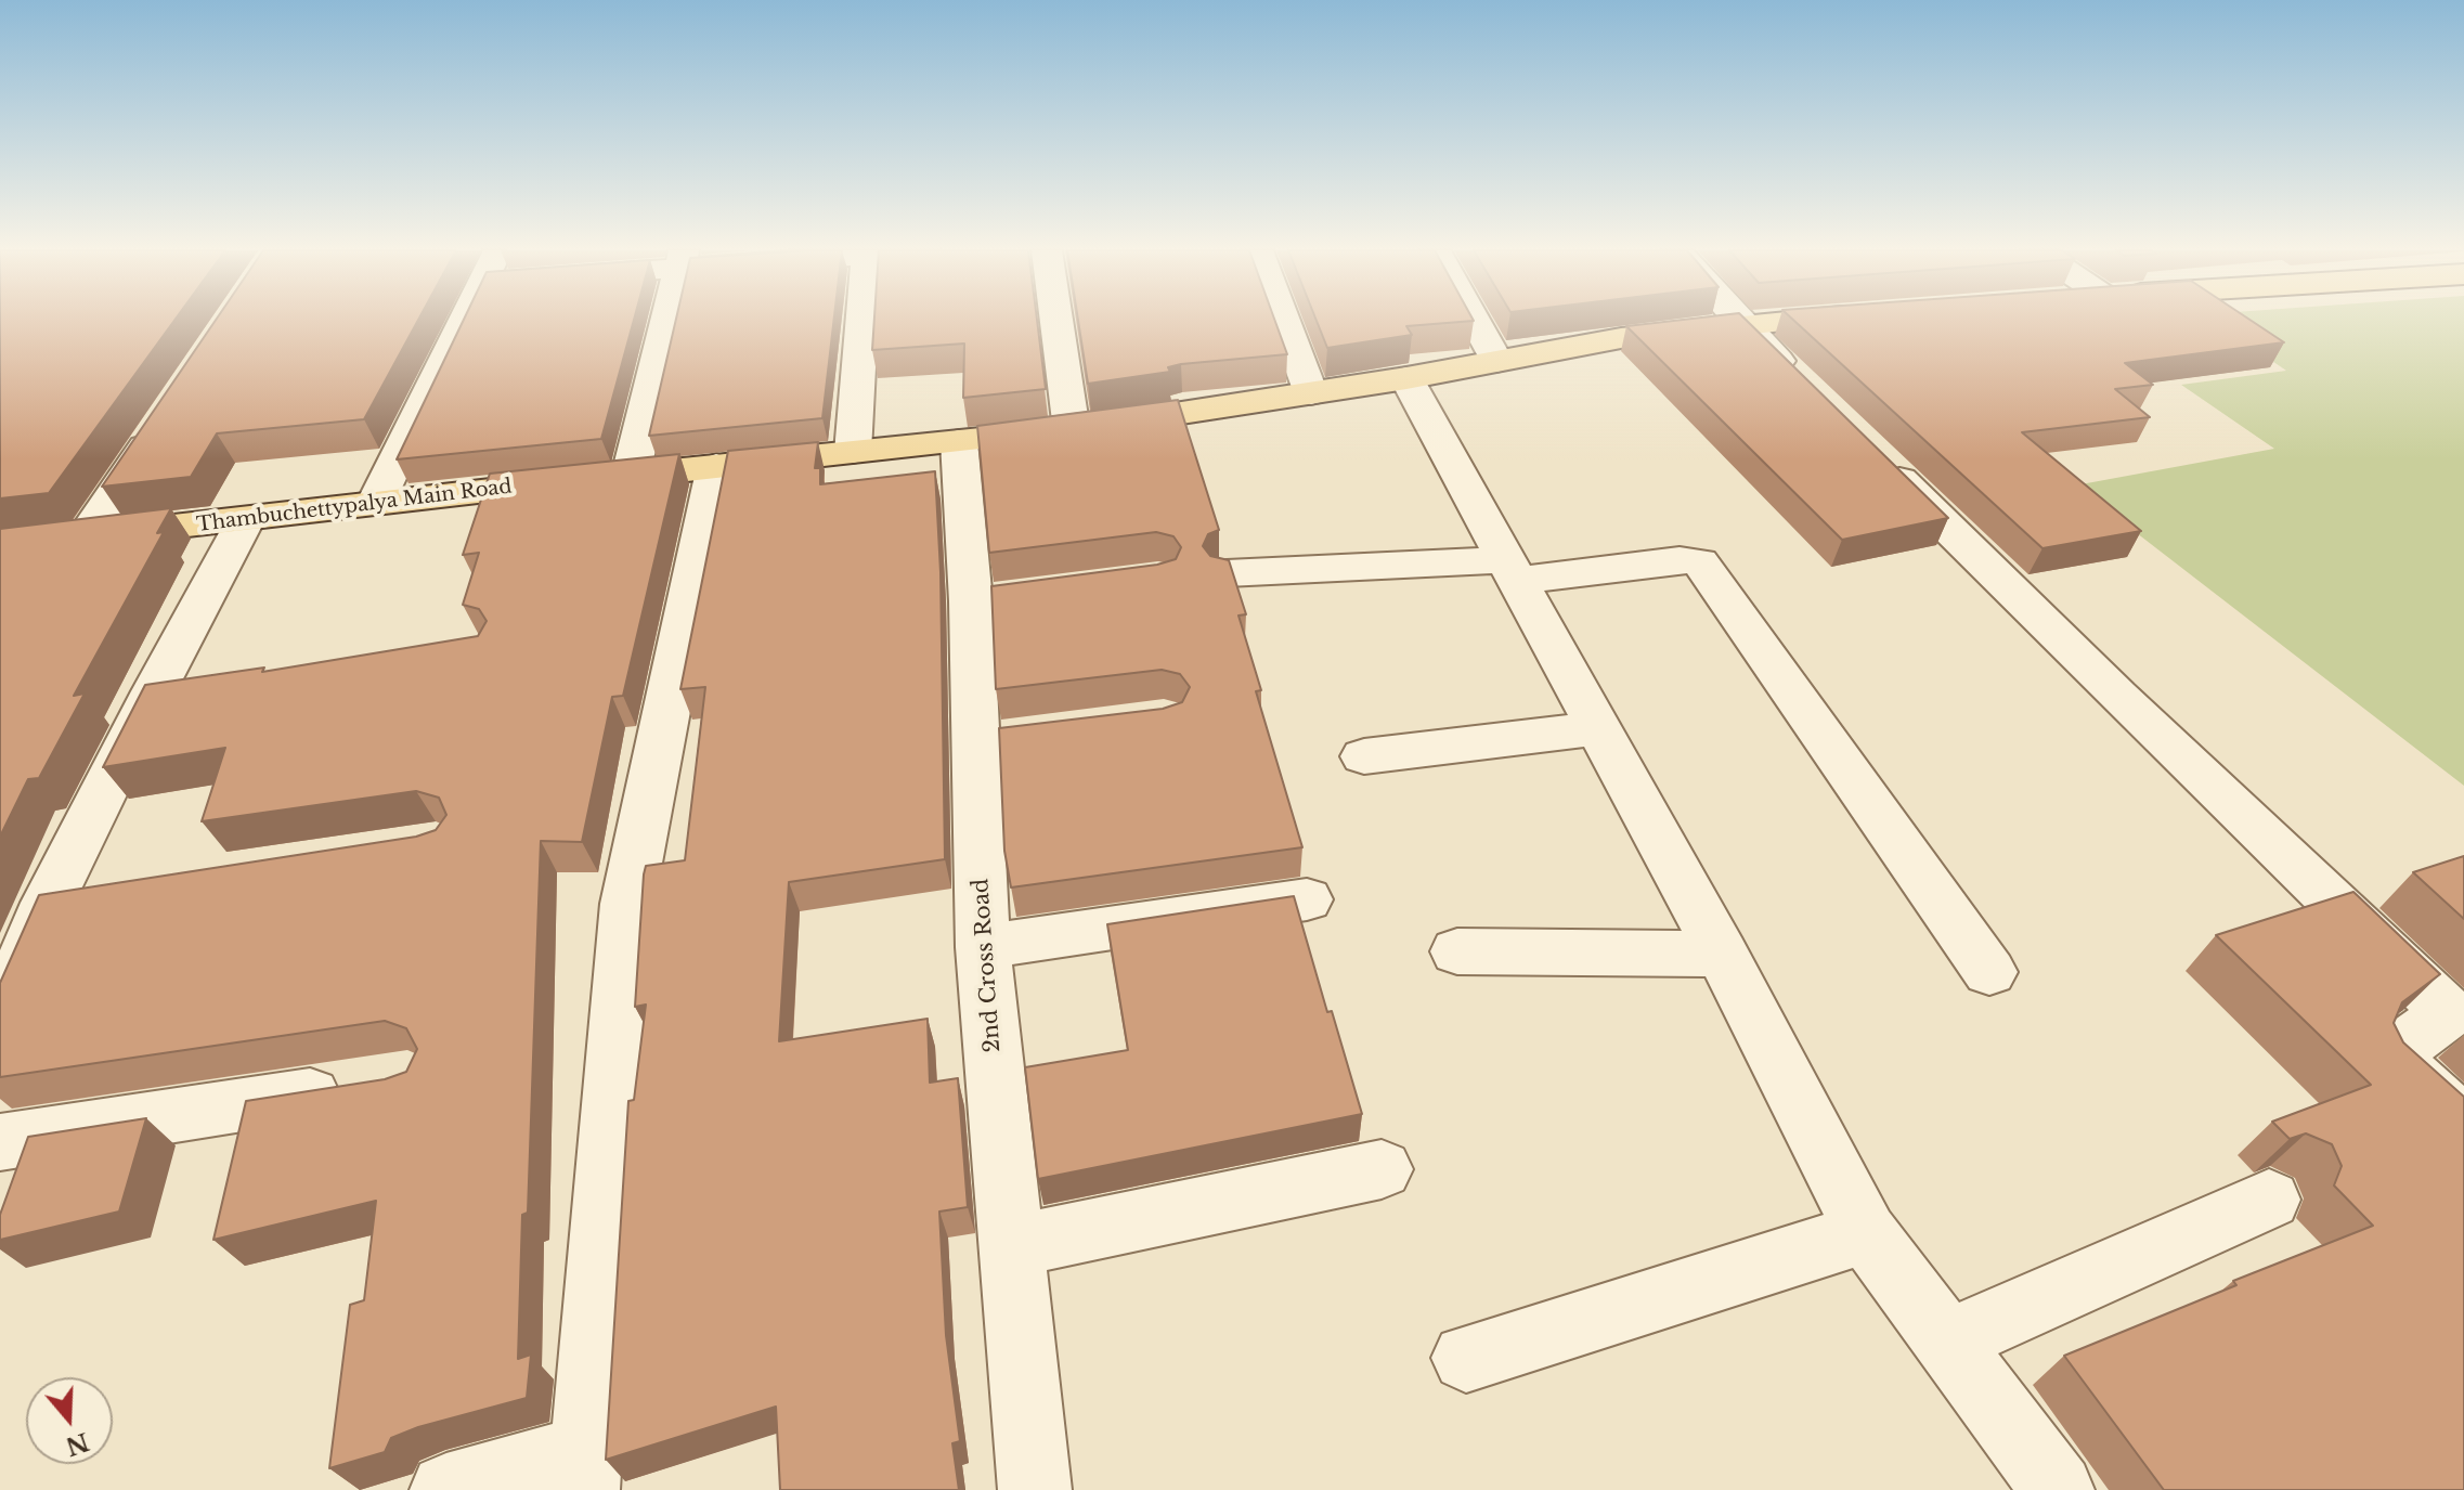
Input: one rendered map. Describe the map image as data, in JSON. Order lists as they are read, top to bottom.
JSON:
{
  "streets": {
    "main road": ["Thambuchettypalya Main Road"],
    "street": ["2nd Cross Road"]
  },
  "crossings": [
    ["Thambuchettypalya Main Road", "2nd Cross Road"]
  ],
  "north": "bottom"
}
